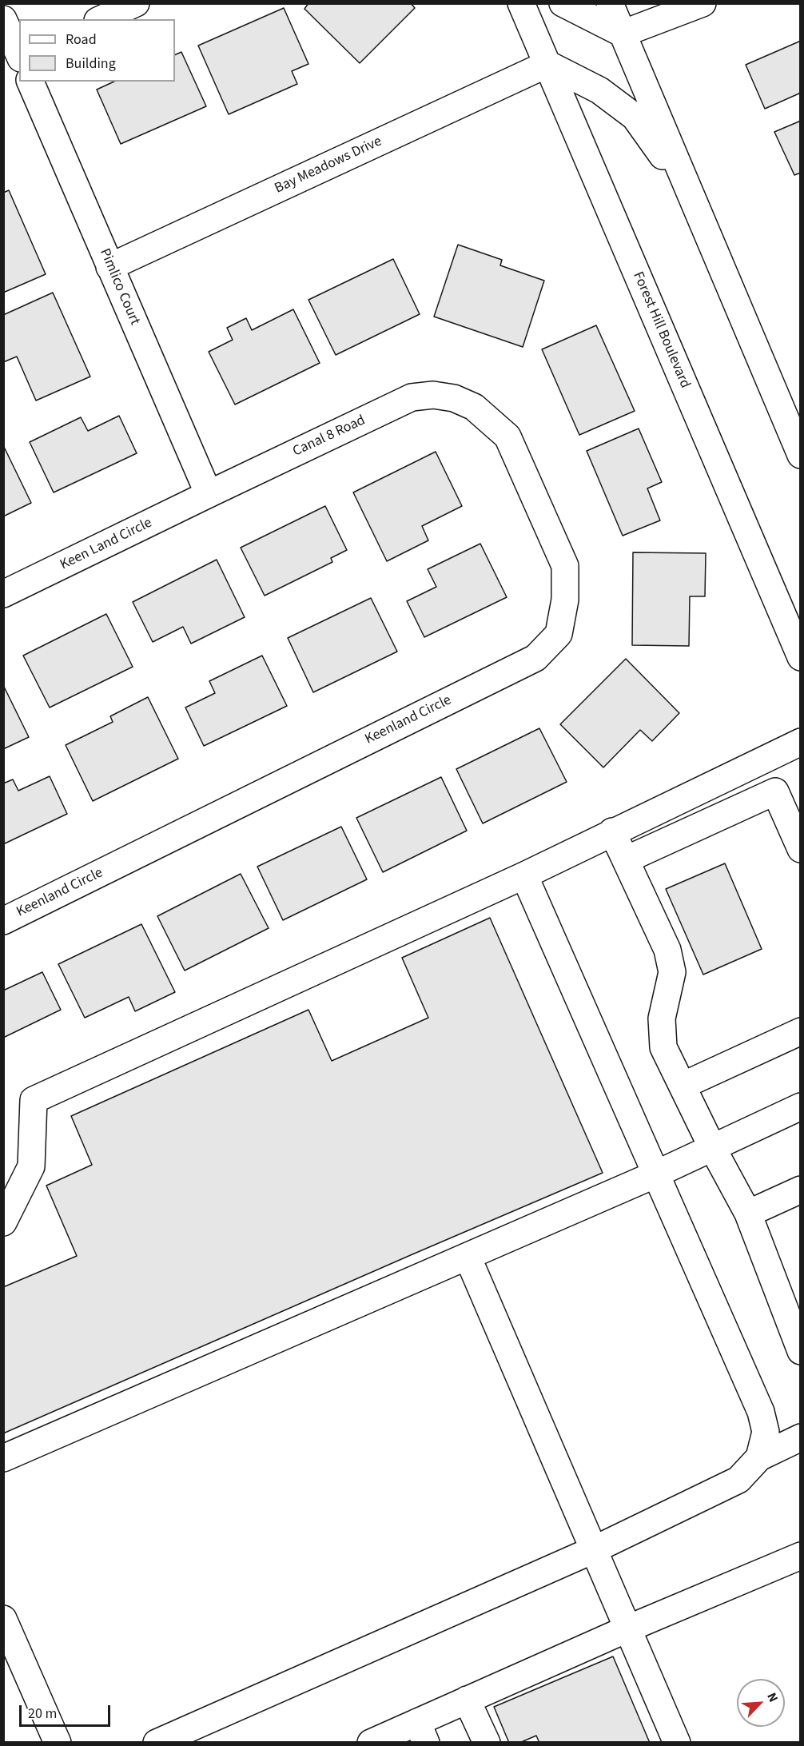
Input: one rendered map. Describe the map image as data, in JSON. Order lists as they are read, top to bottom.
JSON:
{
  "streets": {
    "street": [
      "Bay Meadows Drive",
      "Pimlico Court",
      "Forest Hill Boulevard",
      "Canal 8 Road",
      "Keen Land Circle",
      "Keenland Circle"
    ]
  },
  "crossings": [
    ["Bay Meadows Drive", "Pimlico Court"],
    ["Bay Meadows Drive", "Forest Hill Boulevard"],
    ["Pimlico Court", "Canal 8 Road"],
    ["Pimlico Court", "Keen Land Circle"],
    ["Canal 8 Road", "Keen Land Circle"],
    ["Canal 8 Road", "Keenland Circle"]
  ],
  "legend": ["Road", "Building"],
  "scale_bar": "20 m",
  "north": "top right"
}
